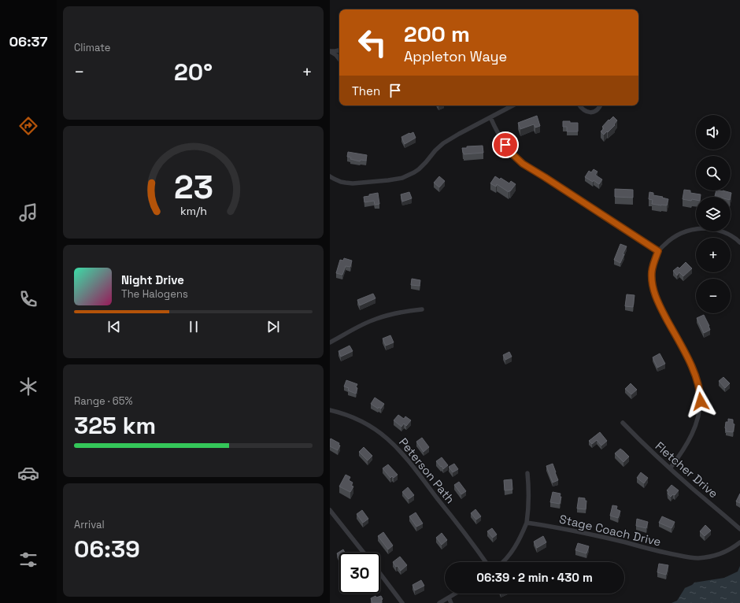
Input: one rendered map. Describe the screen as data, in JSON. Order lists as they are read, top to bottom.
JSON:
{
  "streets": {
    "street": ["Fletcher Drive", "Peterson Path", "Stage Coach Drive"]
  },
  "page": {
    "tabs": "06:37",
    "tile": [
      "Climate",
      ["Range · 65%", "325 km"],
      ["Arrival", "06:39"]
    ],
    "turn": ["200 m", "Appleton Waye"],
    "heat": ["−", "20°", "+"],
    "then": "Then",
    "map_buttons": ["+", "−"],
    "song": ["Night Drive", "The Halogens"],
    "limit": "30",
    "trip": "06:39 · 2 min · 430 m",
    "gauge": ["23", "km/h"]
  }
}
